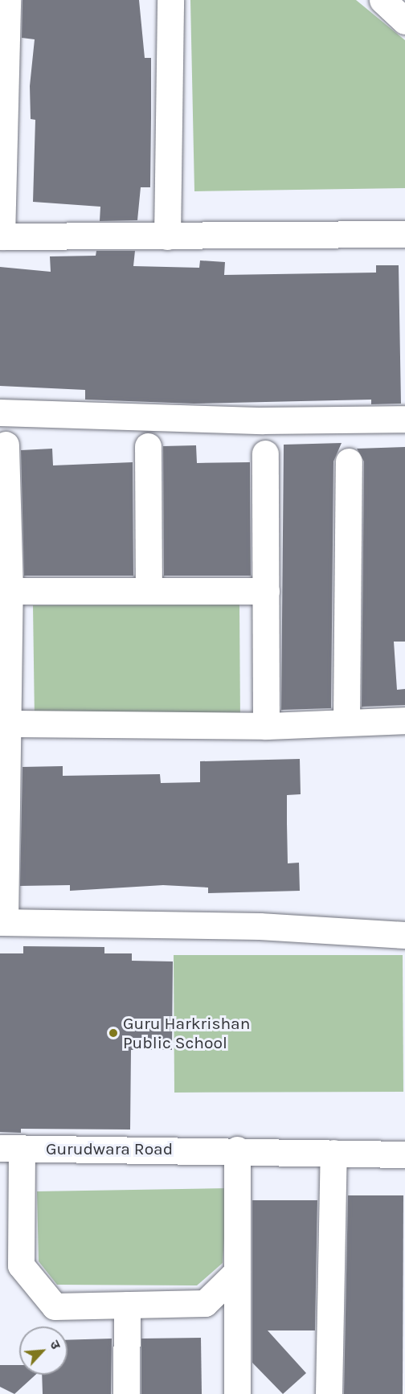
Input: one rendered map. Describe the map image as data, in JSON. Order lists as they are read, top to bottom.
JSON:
{
  "streets": {
    "street": ["Gurudwara Road"]
  },
  "places": ["Guru Harkrishan Public School"],
  "north": "top right"
}
